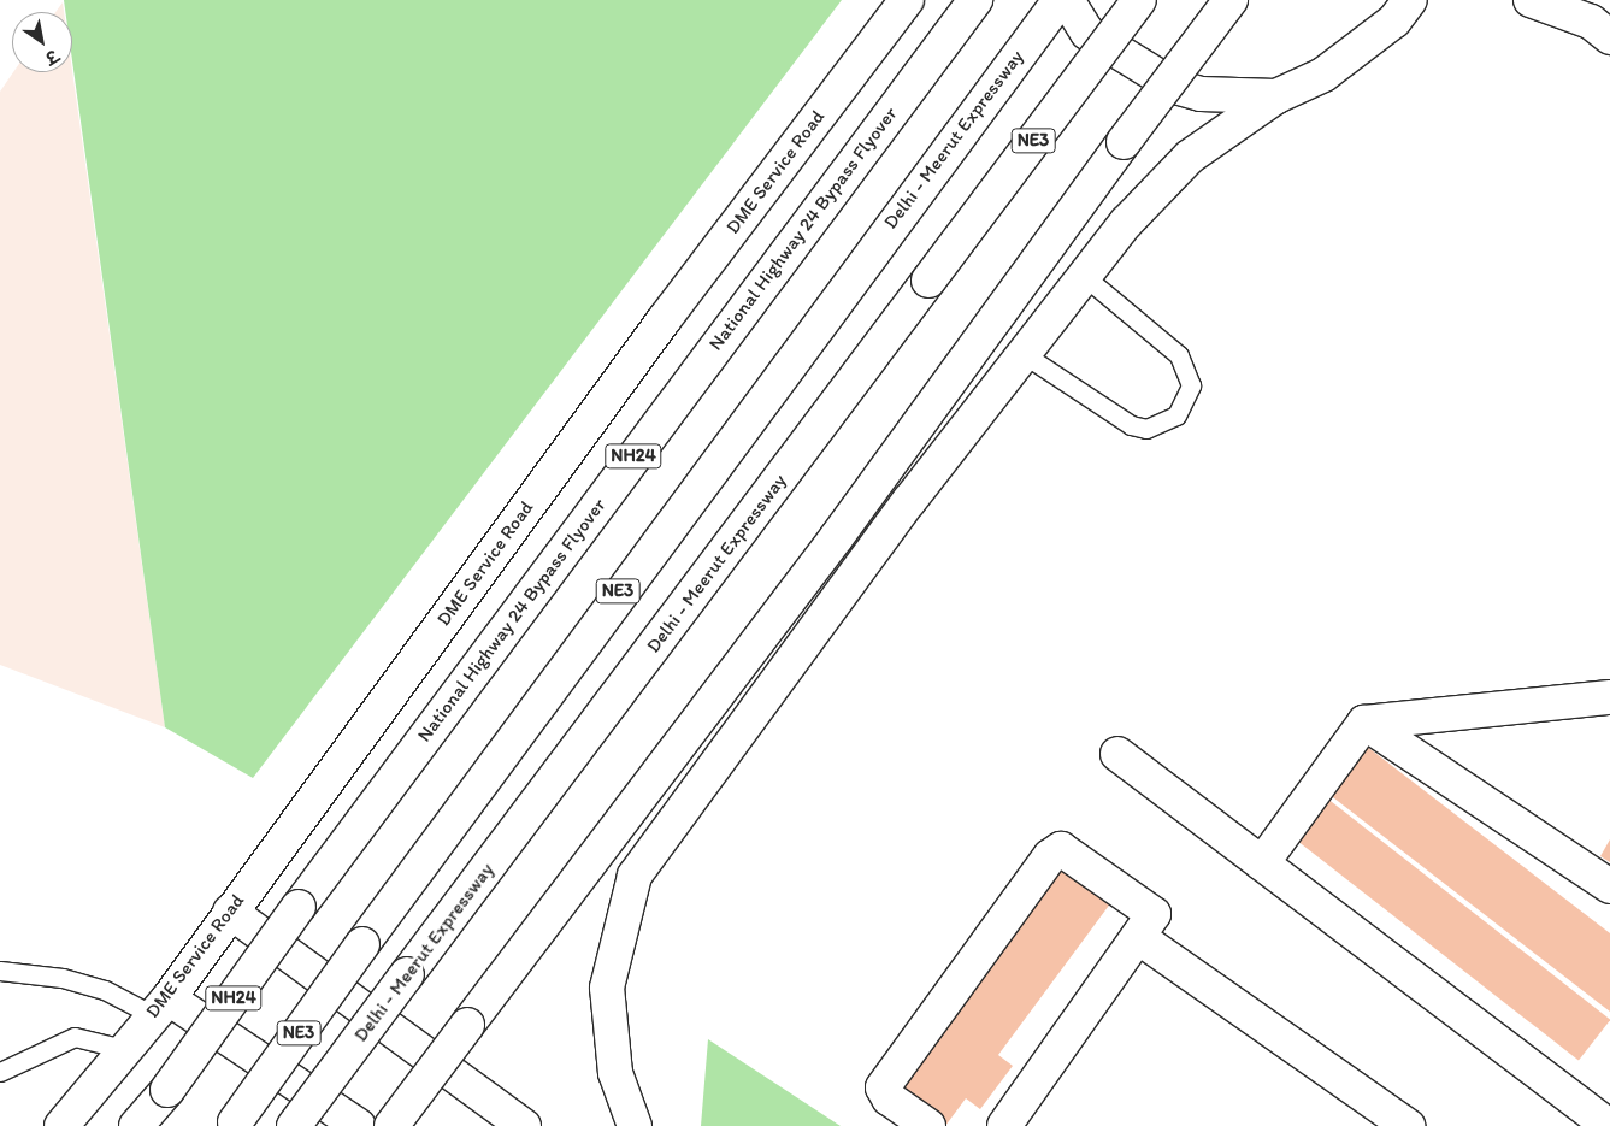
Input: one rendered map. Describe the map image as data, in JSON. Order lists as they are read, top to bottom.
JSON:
{
  "streets": {
    "main road": [
      "Delhi - Meerut Expressway",
      "NE3",
      "DME Service Road",
      "National Highway 24 Bypass Flyover",
      "NH24"
    ]
  },
  "north": "bottom right"
}
